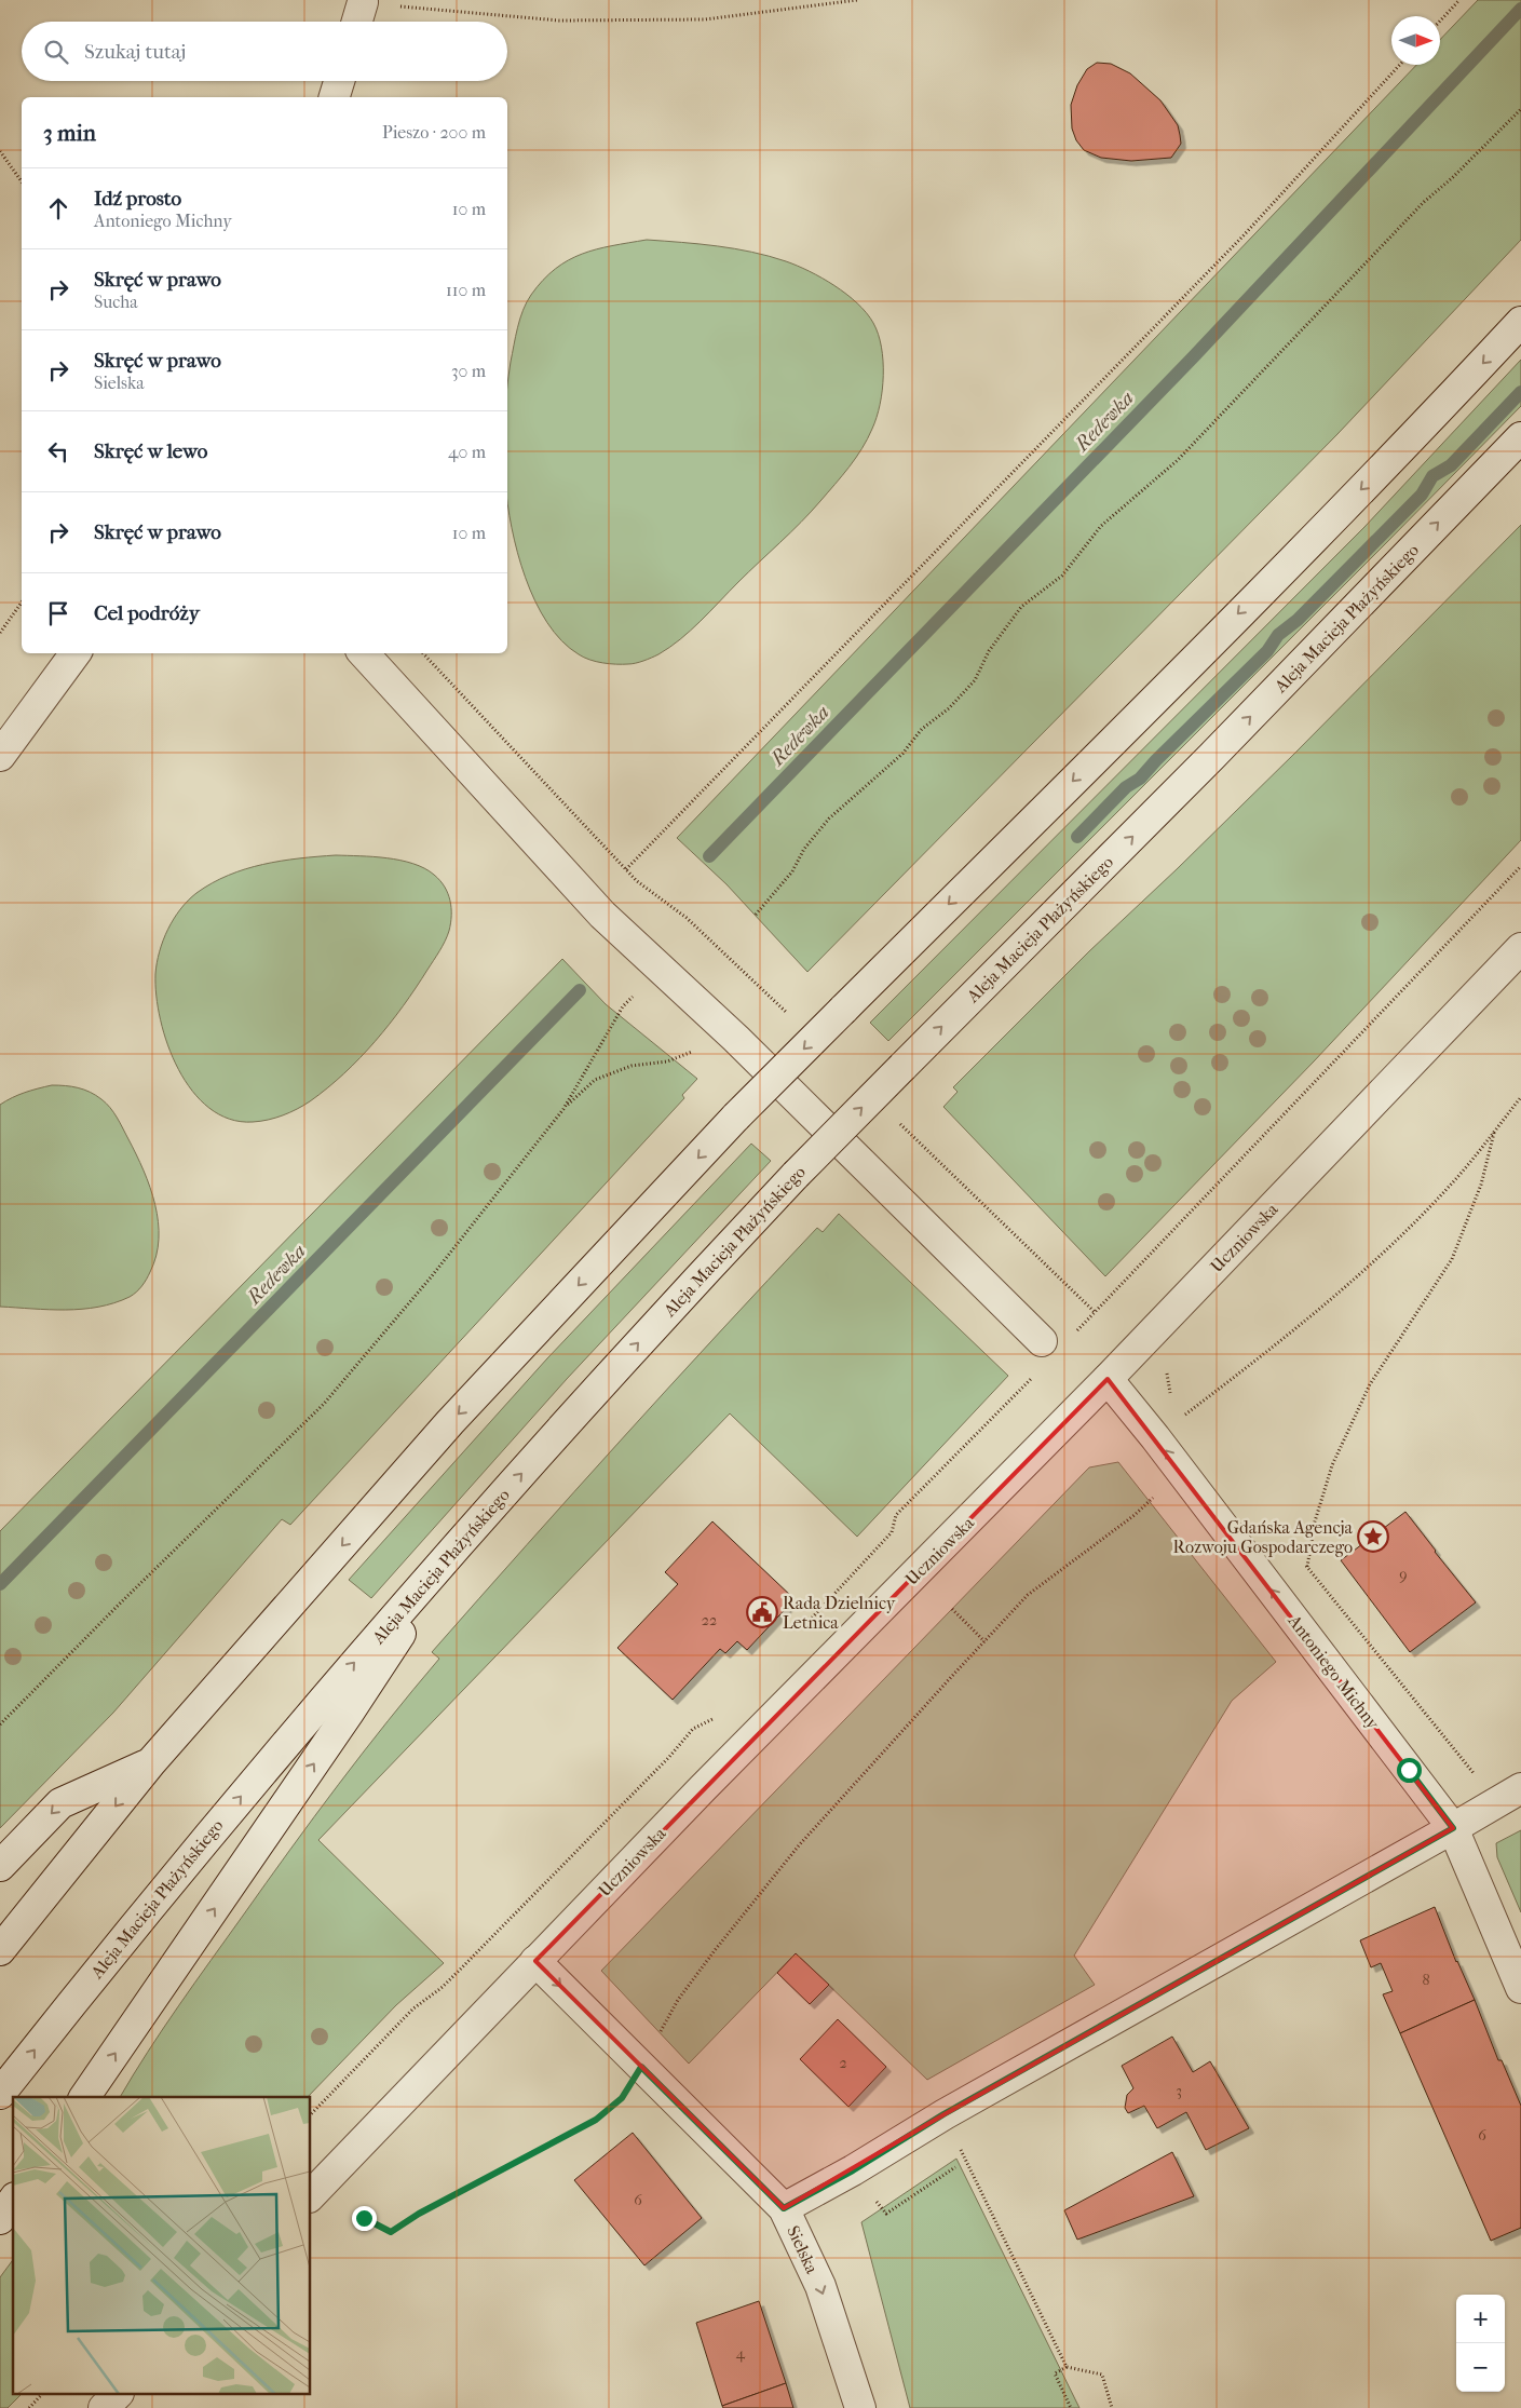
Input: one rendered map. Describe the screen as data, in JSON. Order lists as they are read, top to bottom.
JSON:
{
  "streets": {
    "main road": [
      "Aleja Macieja Płażyńskiego",
      "Uczniowska",
      "Antoniego Michny",
      "Sielska"
    ]
  },
  "crossings": [
    ["Uczniowska", "Antoniego Michny"],
    ["Uczniowska", "Sielska"]
  ],
  "one_way": ["Antoniego Michny", "Sielska"],
  "water": ["Redewka"],
  "places": {
    "place": ["Gdańska Agencja Rozwoju Gospodarczego"],
    "public building": ["Rada Dzielnicy Letnica"]
  },
  "house_numbers": [
    "9",
    "22",
    "8",
    "2",
    "3",
    "6",
    "6",
    "4"
  ],
  "north": "right",
  "page": {
    "search": "Szukaj tutaj",
    "heading": ["3 min", "Pieszo · 200 m"],
    "list": [
      ["Idź prosto", "Antoniego Michny", "10 m"],
      ["Skręć w prawo", "Sucha", "110 m"],
      ["Skręć w prawo", "Sielska", "30 m"],
      ["Skręć w lewo", "40 m"],
      ["Skręć w prawo", "10 m"],
      "Cel podróży"
    ],
    "map_buttons": ["+", "−"]
  }
}
